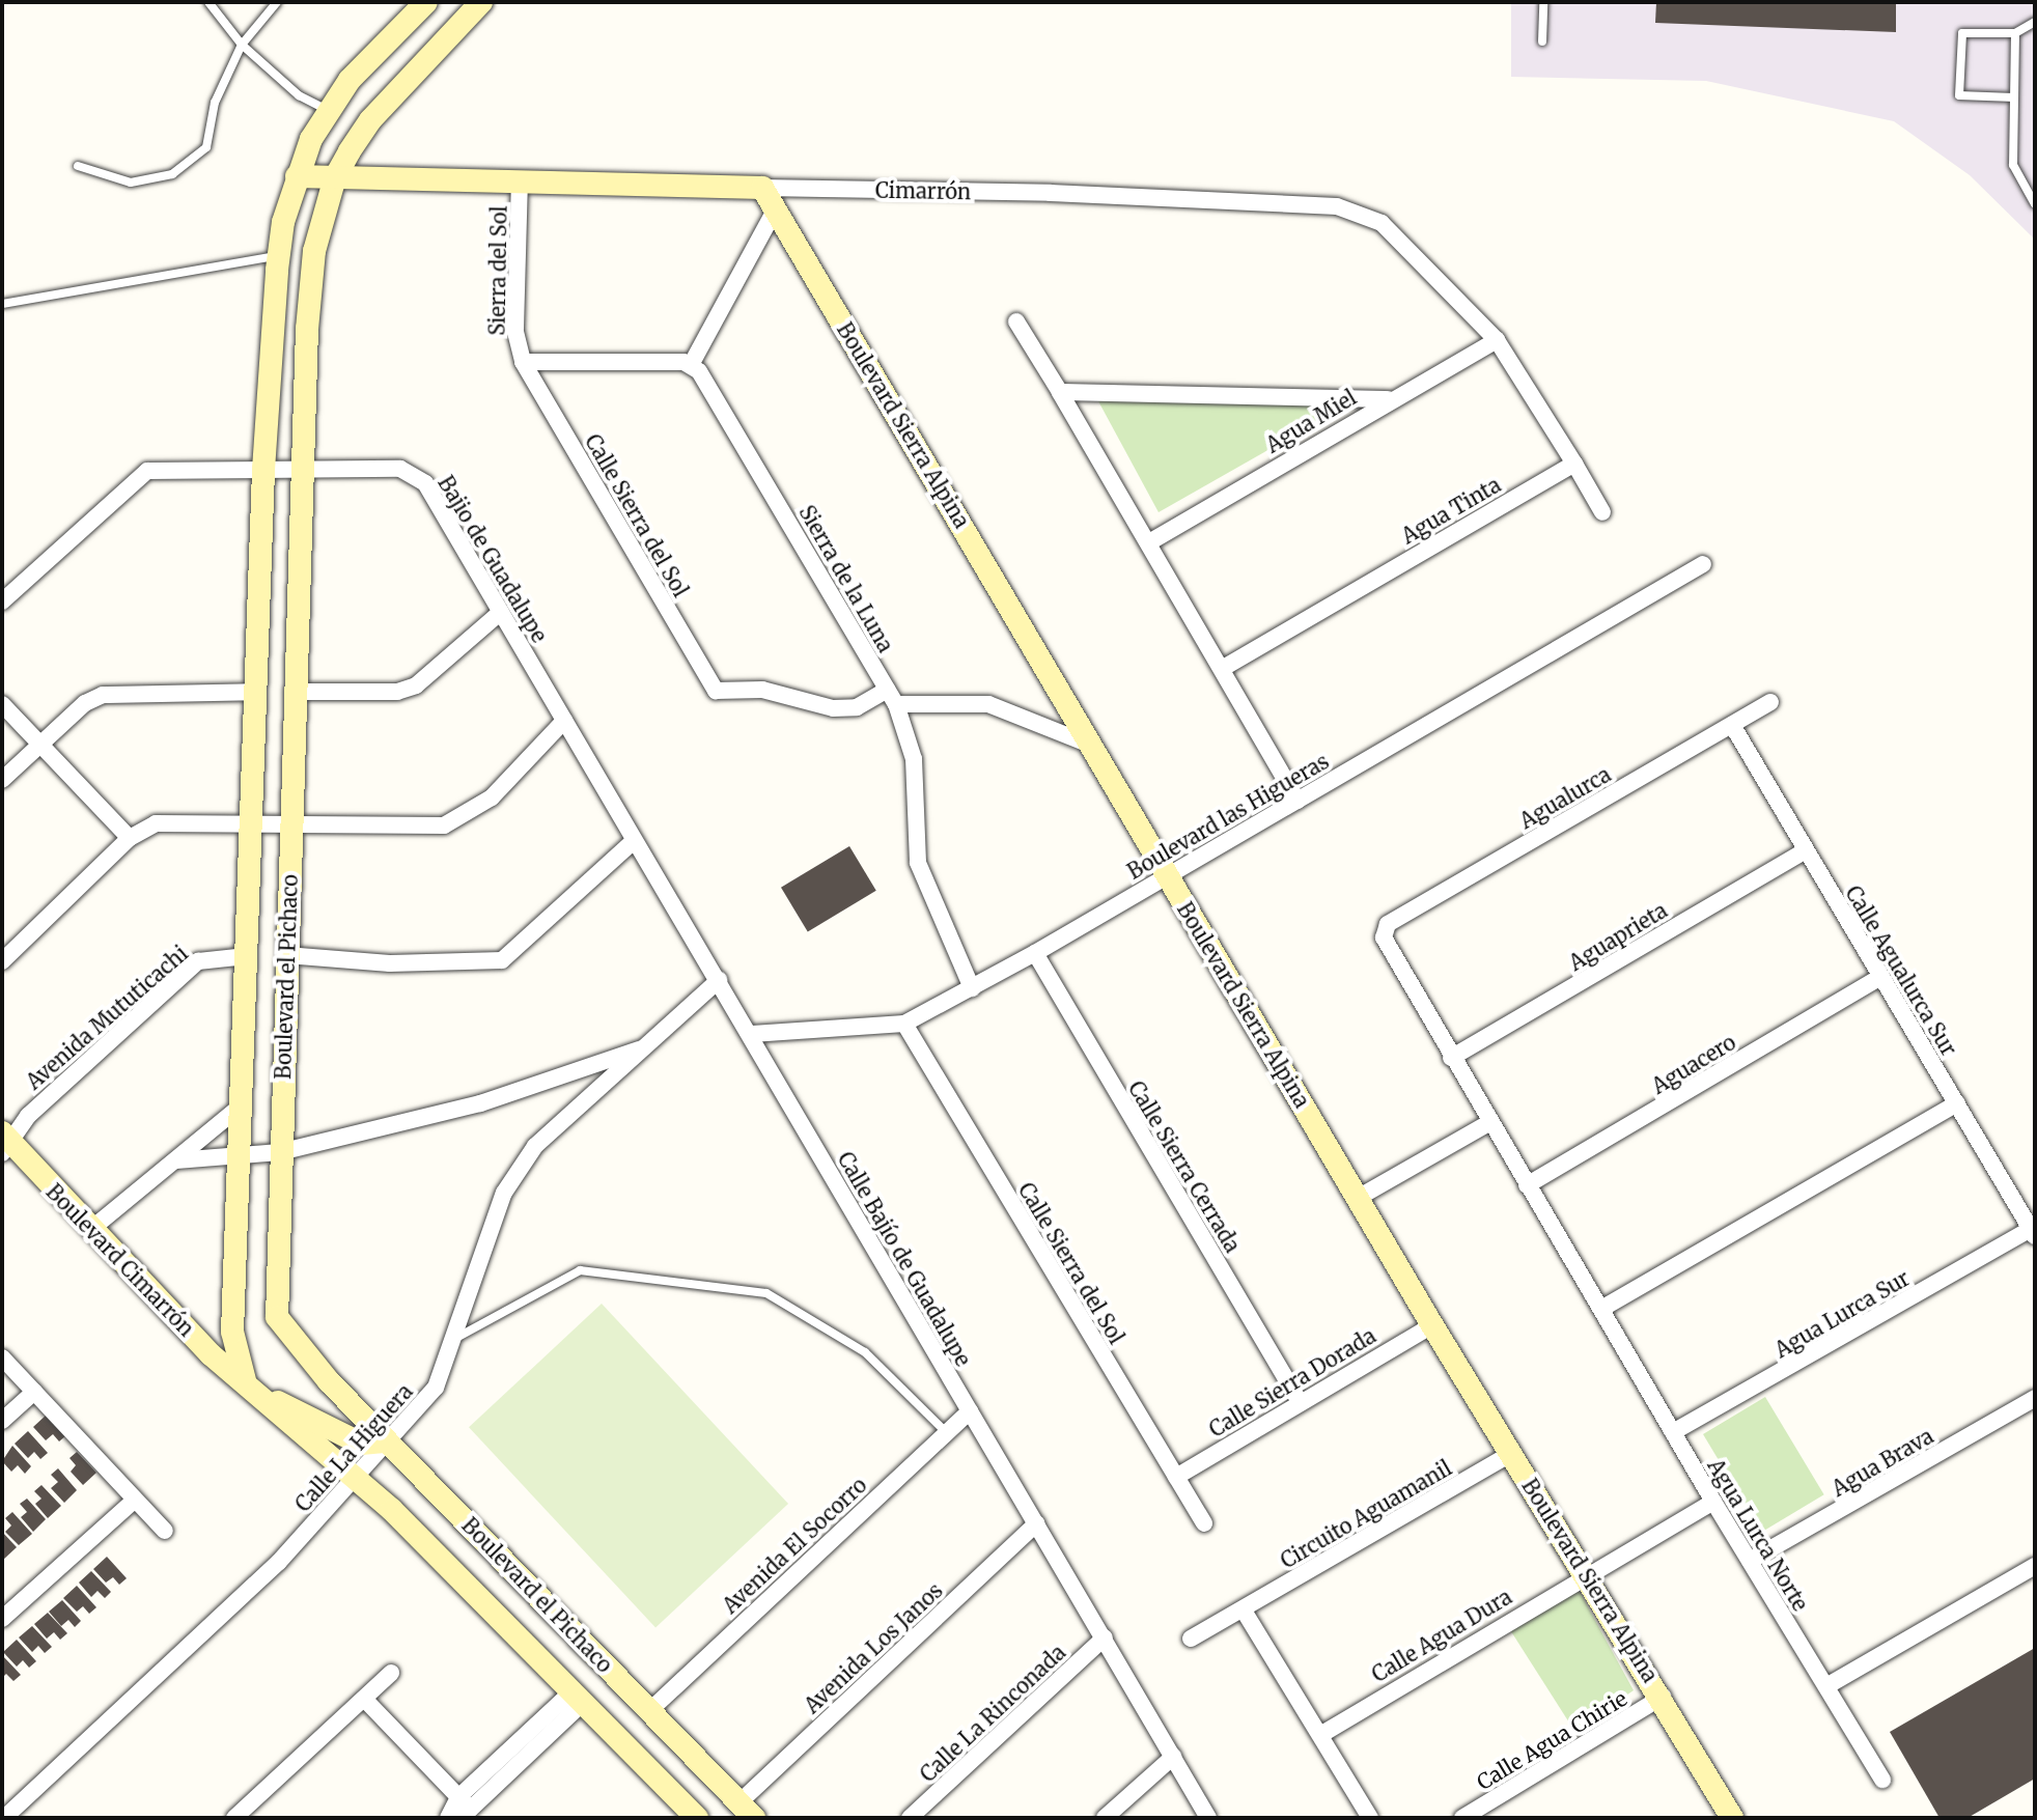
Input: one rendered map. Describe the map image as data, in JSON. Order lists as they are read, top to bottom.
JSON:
{
  "streets": {
    "street": [
      "Cimarrón",
      "Sierra del Sol",
      "Agua Miel",
      "Boulevard Sierra Alpina",
      "Agua Tinta",
      "Calle Sierra del Sol",
      "Bajio de Guadalupe",
      "Sierra de la Luna",
      "Agualurca",
      "Boulevard las Higueras",
      "Aguaprieta",
      "Calle Agualurca Sur",
      "Boulevard el Pichaco",
      "Avenida Mututicachi",
      "Aguacero",
      "Calle Sierra Cerrada",
      "Calle Bajío de Guadalupe",
      "Boulevard Cimarrón",
      "Agua Lurca Sur",
      "Calle Sierra Dorada",
      "Calle La Higuera",
      "Agua Brava",
      "Circuito Aguamanil",
      "Agua Lurca Norte",
      "Avenida El Socorro",
      "Calle Agua Dura",
      "Avenida Los Janos",
      "Calle La Rinconada",
      "Calle Agua Chirie"
    ]
  },
  "crossings": [
    ["Cimarrón", "Sierra del Sol"],
    ["Cimarrón", "Agua Miel"],
    ["Cimarrón", "Boulevard Sierra Alpina"],
    ["Cimarrón", "Boulevard el Pichaco"],
    ["Sierra del Sol", "Calle Sierra del Sol"],
    ["Boulevard Sierra Alpina", "Boulevard las Higueras"],
    ["Boulevard Sierra Alpina", "Calle Sierra Dorada"],
    ["Boulevard Sierra Alpina", "Circuito Aguamanil"],
    ["Boulevard Sierra Alpina", "Calle Agua Dura"],
    ["Boulevard Sierra Alpina", "Calle Agua Chirie"],
    ["Calle Sierra del Sol", "Sierra de la Luna"],
    ["Calle Sierra del Sol", "Boulevard las Higueras"],
    ["Calle Sierra del Sol", "Calle Sierra Dorada"],
    ["Bajio de Guadalupe", "Boulevard el Pichaco"],
    ["Bajio de Guadalupe", "Calle Bajío de Guadalupe"],
    ["Sierra de la Luna", "Boulevard las Higueras"],
    ["Agualurca", "Calle Agualurca Sur"],
    ["Agualurca", "Agua Lurca Norte"],
    ["Boulevard las Higueras", "Calle Sierra Cerrada"],
    ["Boulevard las Higueras", "Calle Bajío de Guadalupe"],
    ["Aguaprieta", "Calle Agualurca Sur"],
    ["Aguaprieta", "Agua Lurca Norte"],
    ["Calle Agualurca Sur", "Aguacero"],
    ["Calle Agualurca Sur", "Agua Lurca Sur"],
    ["Boulevard el Pichaco", "Avenida Mututicachi"],
    ["Boulevard el Pichaco", "Boulevard Cimarrón"],
    ["Boulevard el Pichaco", "Calle La Higuera"],
    ["Boulevard el Pichaco", "Avenida El Socorro"],
    ["Boulevard el Pichaco", "Avenida Los Janos"],
    ["Avenida Mututicachi", "Boulevard Cimarrón"],
    ["Aguacero", "Agua Lurca Norte"],
    ["Calle Sierra Cerrada", "Calle Sierra Dorada"],
    ["Calle Bajío de Guadalupe", "Calle La Higuera"],
    ["Calle Bajío de Guadalupe", "Avenida El Socorro"],
    ["Calle Bajío de Guadalupe", "Avenida Los Janos"],
    ["Calle Bajío de Guadalupe", "Calle La Rinconada"],
    ["Agua Lurca Sur", "Agua Lurca Norte"],
    ["Agua Brava", "Agua Lurca Norte"],
    ["Agua Lurca Norte", "Calle Agua Dura"]
  ]
}
